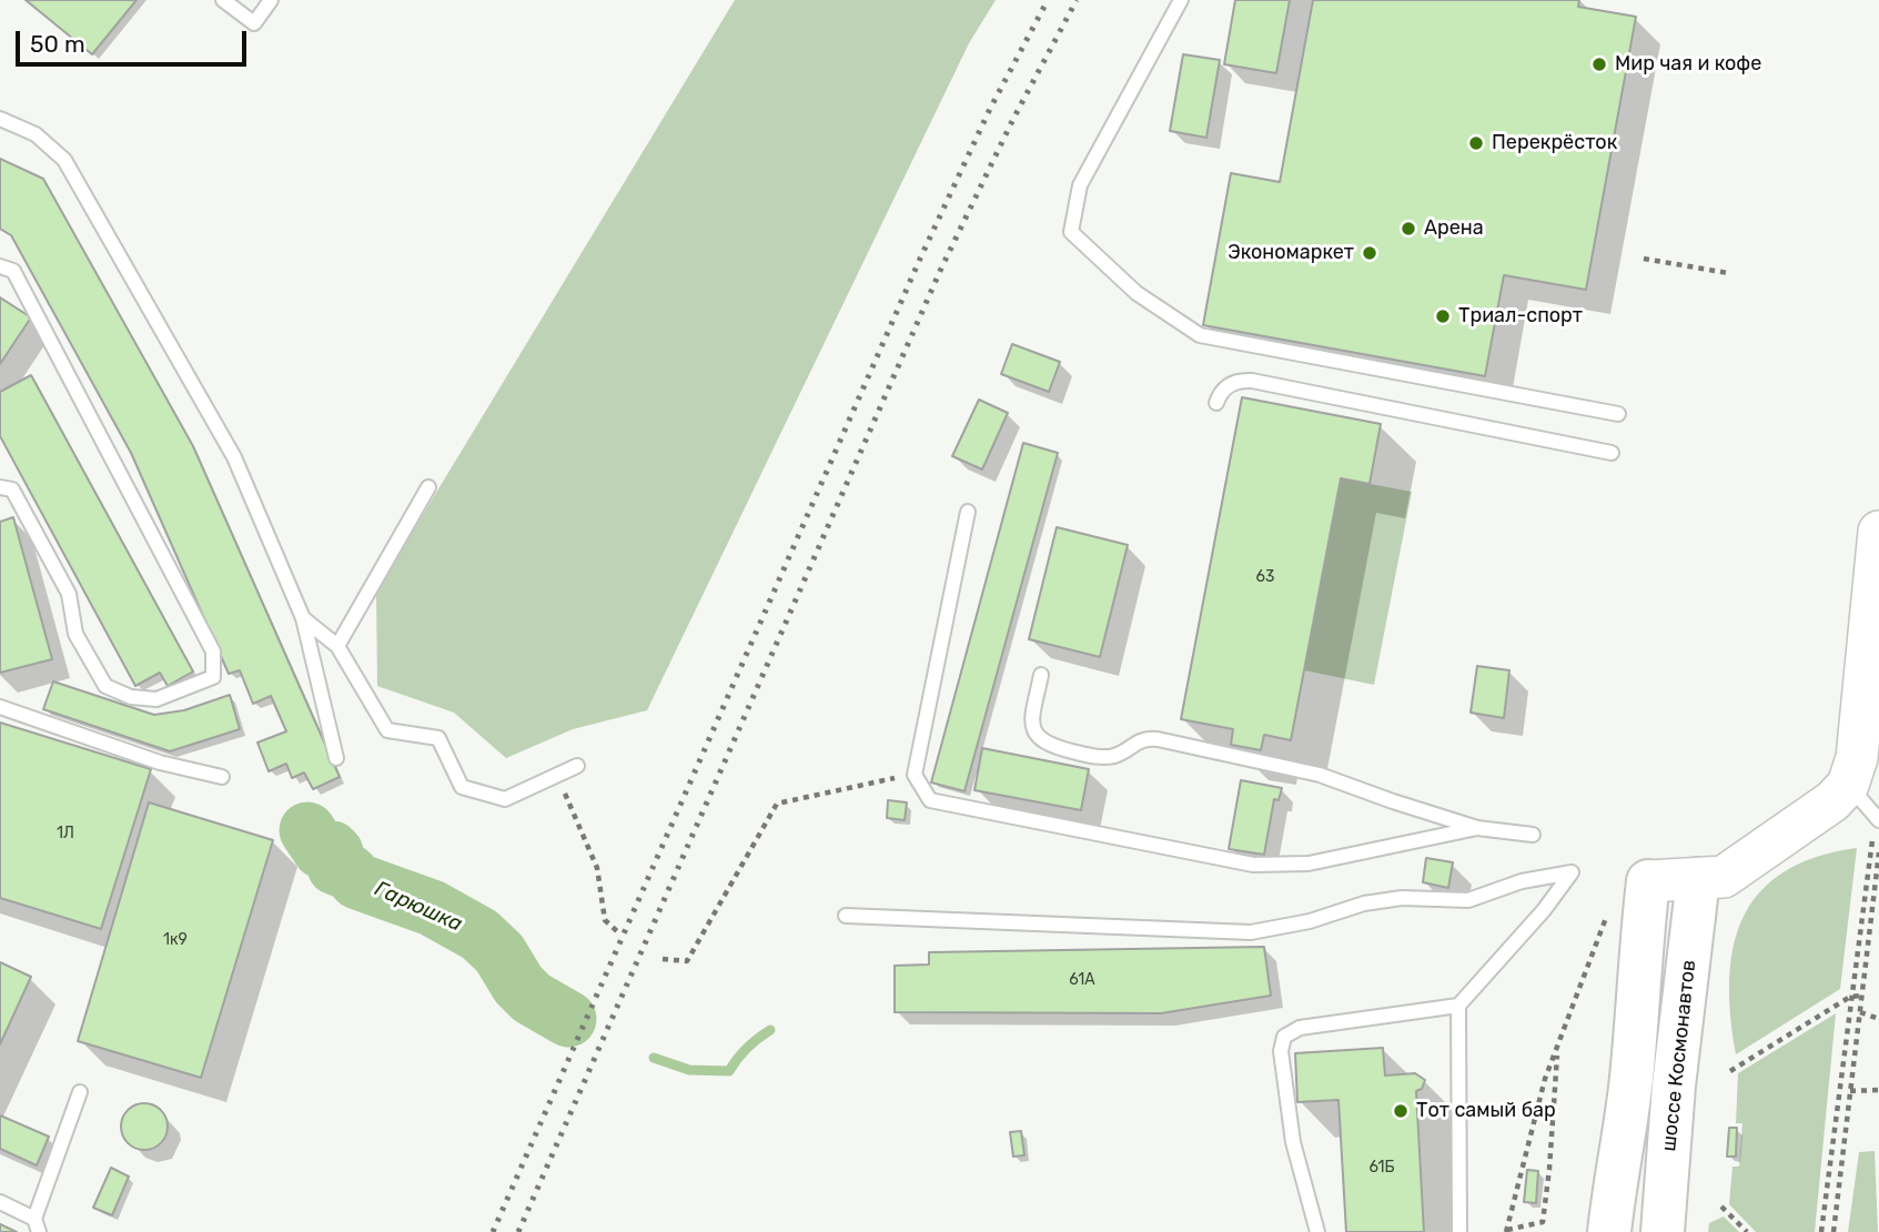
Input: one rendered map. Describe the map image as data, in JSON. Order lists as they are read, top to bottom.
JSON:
{
  "streets": {
    "main road": ["шоссе Космонавтов"]
  },
  "water": ["Гарюшка"],
  "places": [
    "Мир чая и кофе",
    "Перекрёсток",
    "Арена",
    "Экономаркет",
    "Триал-спорт",
    "Тот самый бар"
  ],
  "house_numbers": [
    "63",
    "1Л",
    "1к9",
    "61А",
    "61Б"
  ],
  "scale_bar": "50 m"
}
